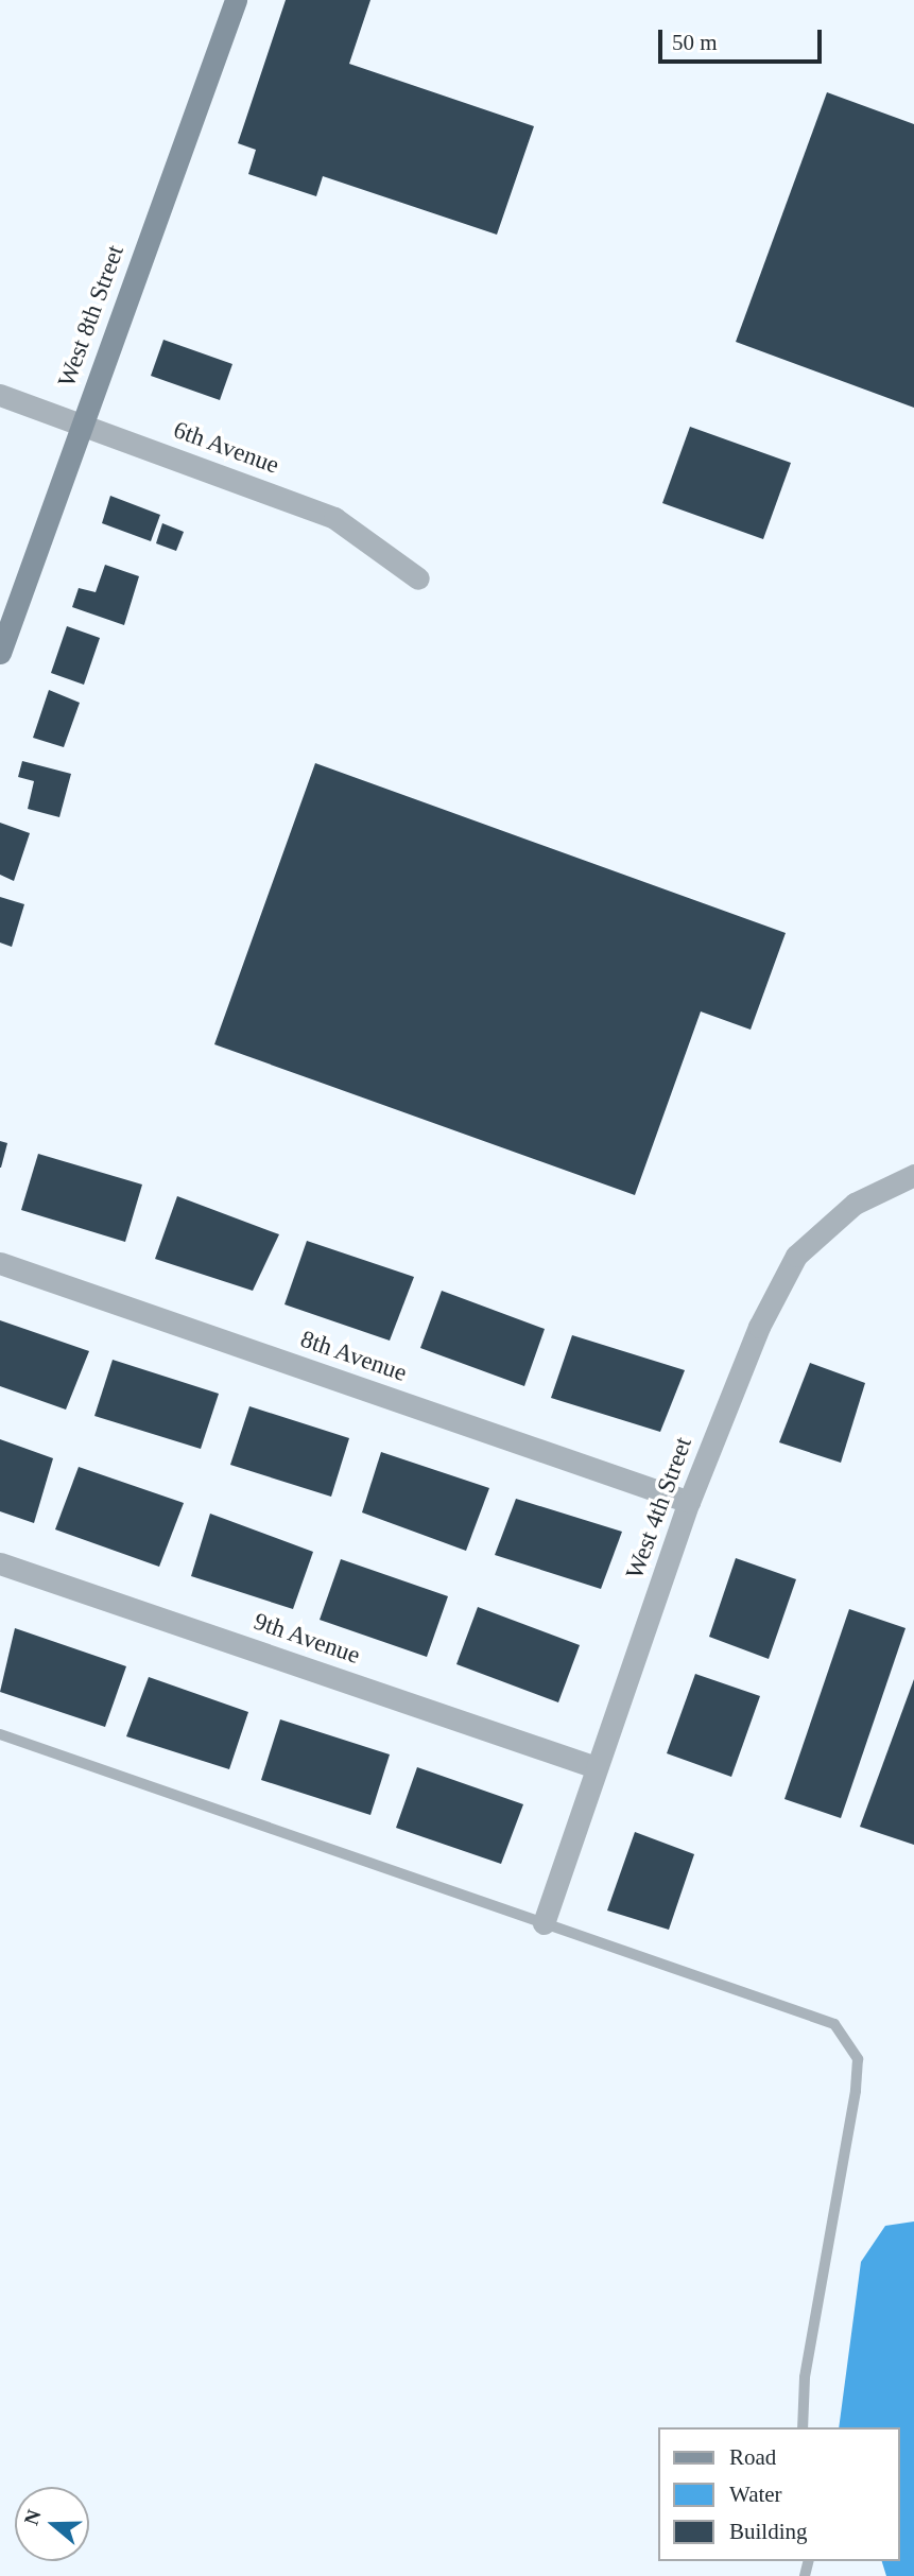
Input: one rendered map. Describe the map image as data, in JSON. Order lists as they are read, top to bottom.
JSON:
{
  "streets": {
    "street": [
      "West 8th Street",
      "6th Avenue",
      "8th Avenue",
      "West 4th Street",
      "9th Avenue"
    ]
  },
  "crossings": [
    ["West 8th Street", "6th Avenue"],
    ["8th Avenue", "West 4th Street"],
    ["West 4th Street", "9th Avenue"]
  ],
  "legend": ["Road", "Water", "Building"],
  "scale_bar": "50 m",
  "north": "left"
}
